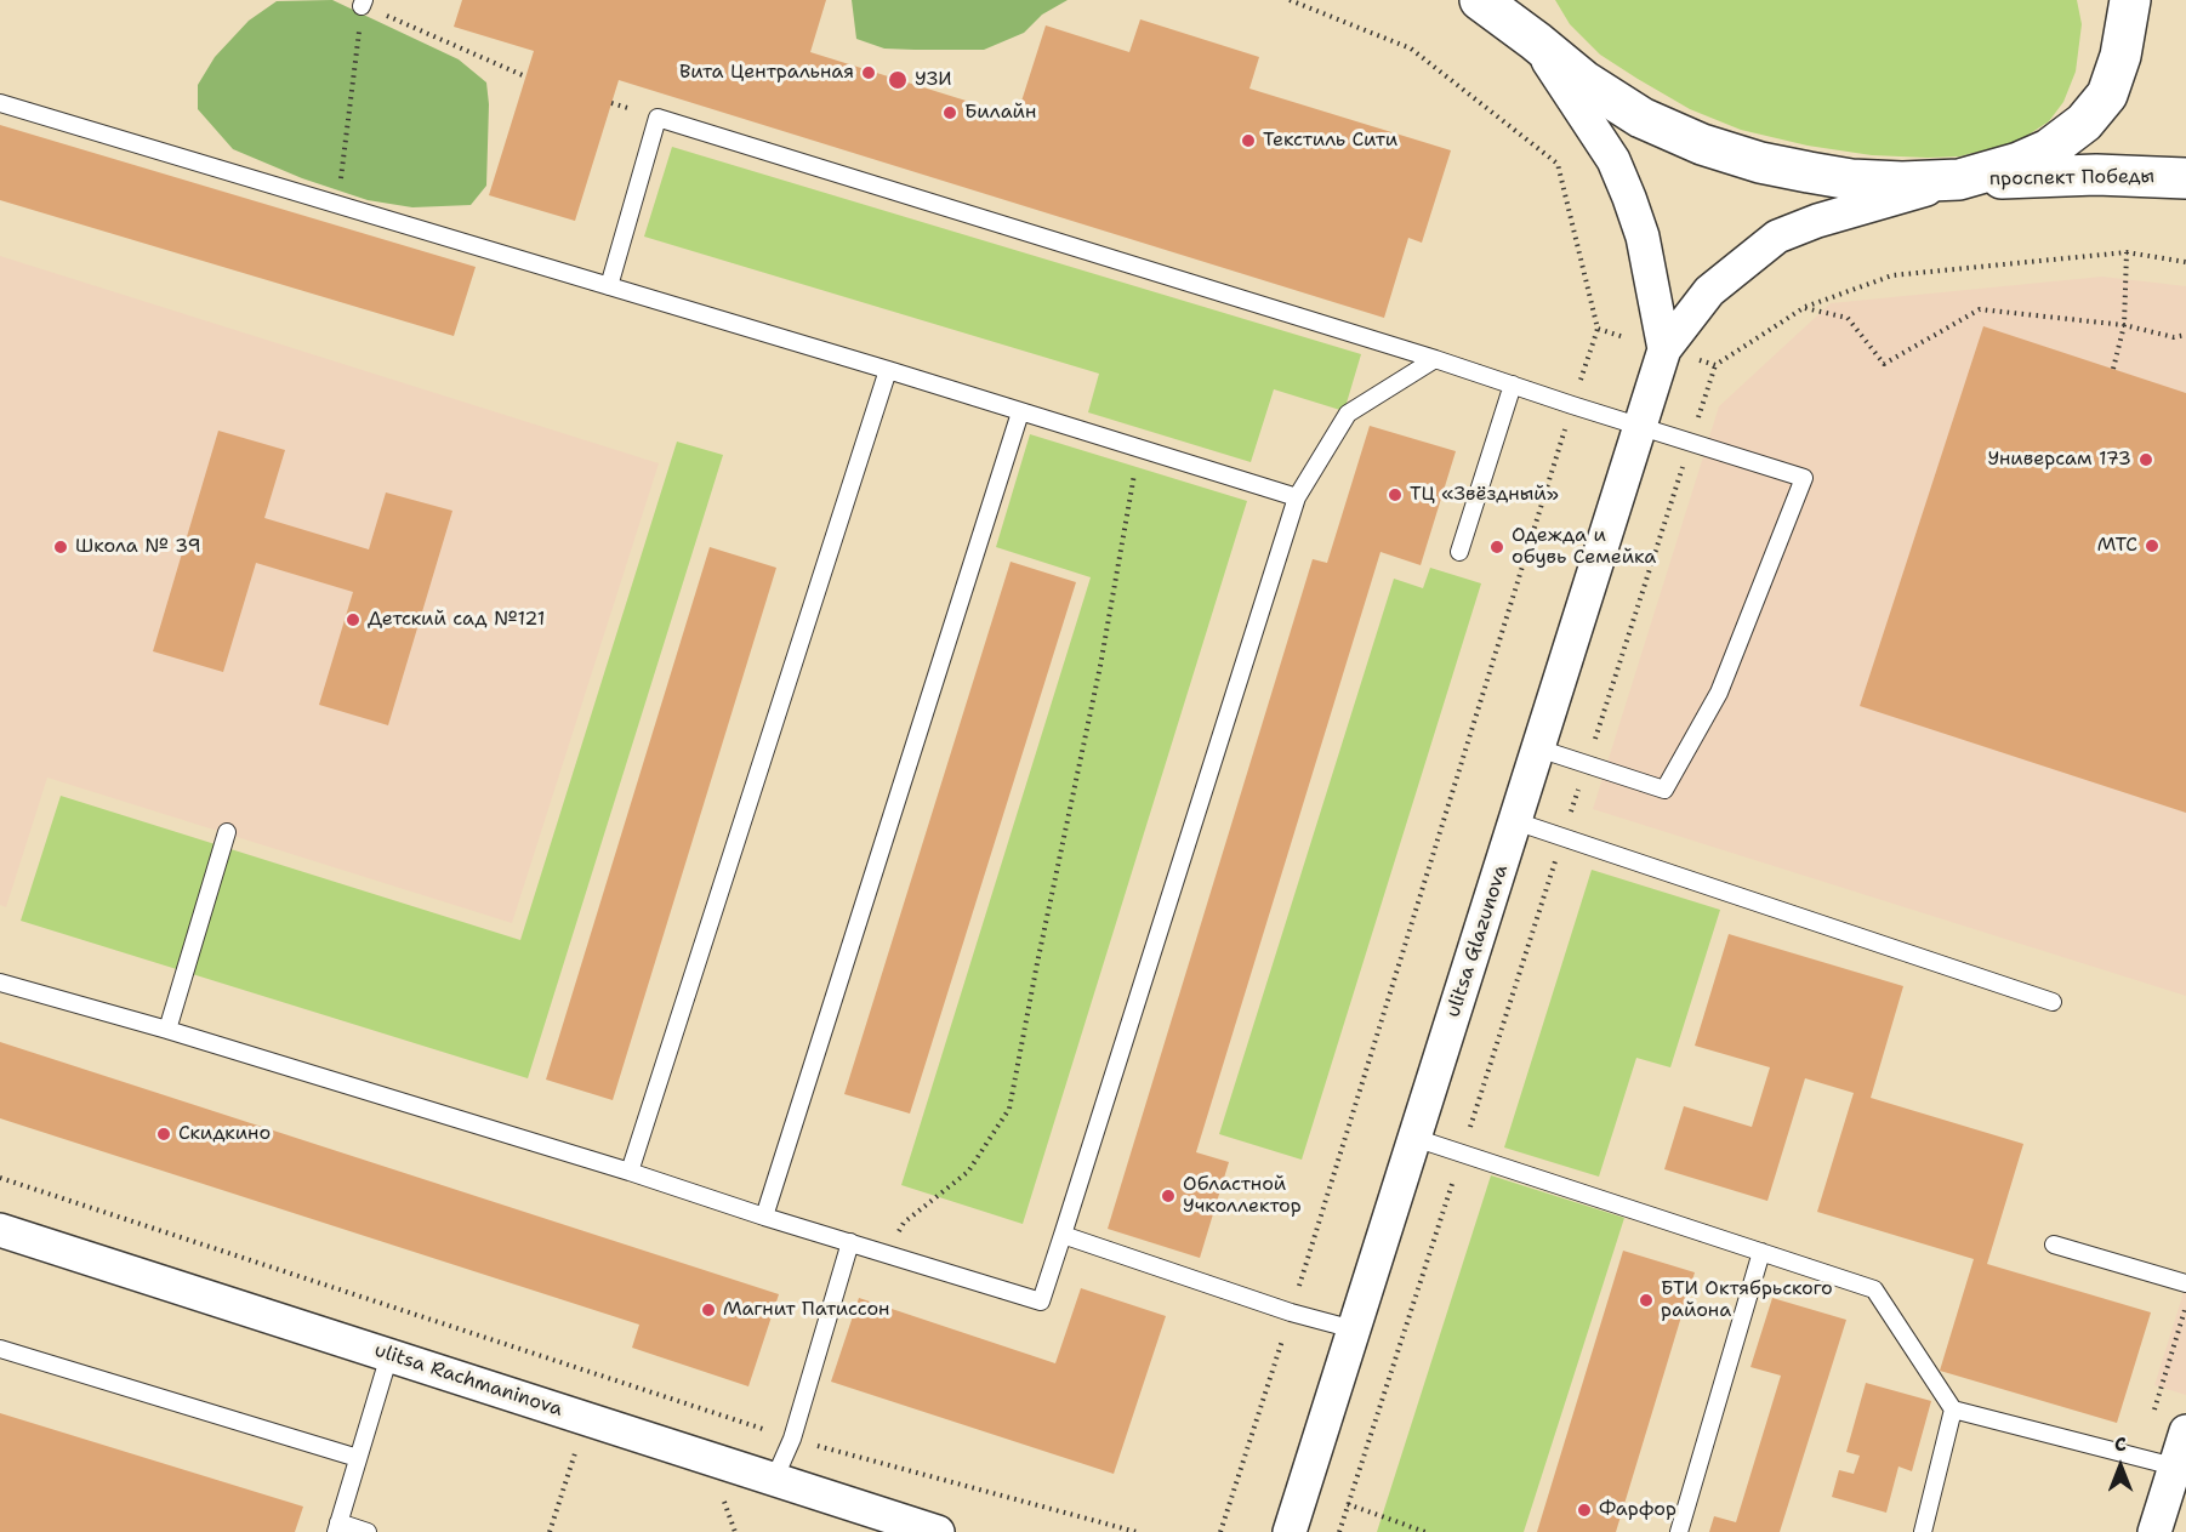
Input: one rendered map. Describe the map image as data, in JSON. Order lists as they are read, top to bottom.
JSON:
{
  "streets": {
    "main road": ["проспект Победы"],
    "street": ["ulitsa Glazunova", "ulitsa Rachmaninova"]
  },
  "crossings": [
    ["проспект Победы", "ulitsa Glazunova"]
  ],
  "places": [
    "Вита Центральная",
    "УЗИ",
    "Билайн",
    "Текстиль Сити",
    "Универсам 173",
    "ТЦ «Звёздный»",
    "МТС",
    "Школа № 39",
    "Одежда и обувь Семейка",
    "Детский сад №121",
    "Скидкино",
    "Областной Учколлектор",
    "БТИ Октябрьского района",
    "Магнит Патиссон",
    "Фарфор"
  ],
  "north": "top"
}
